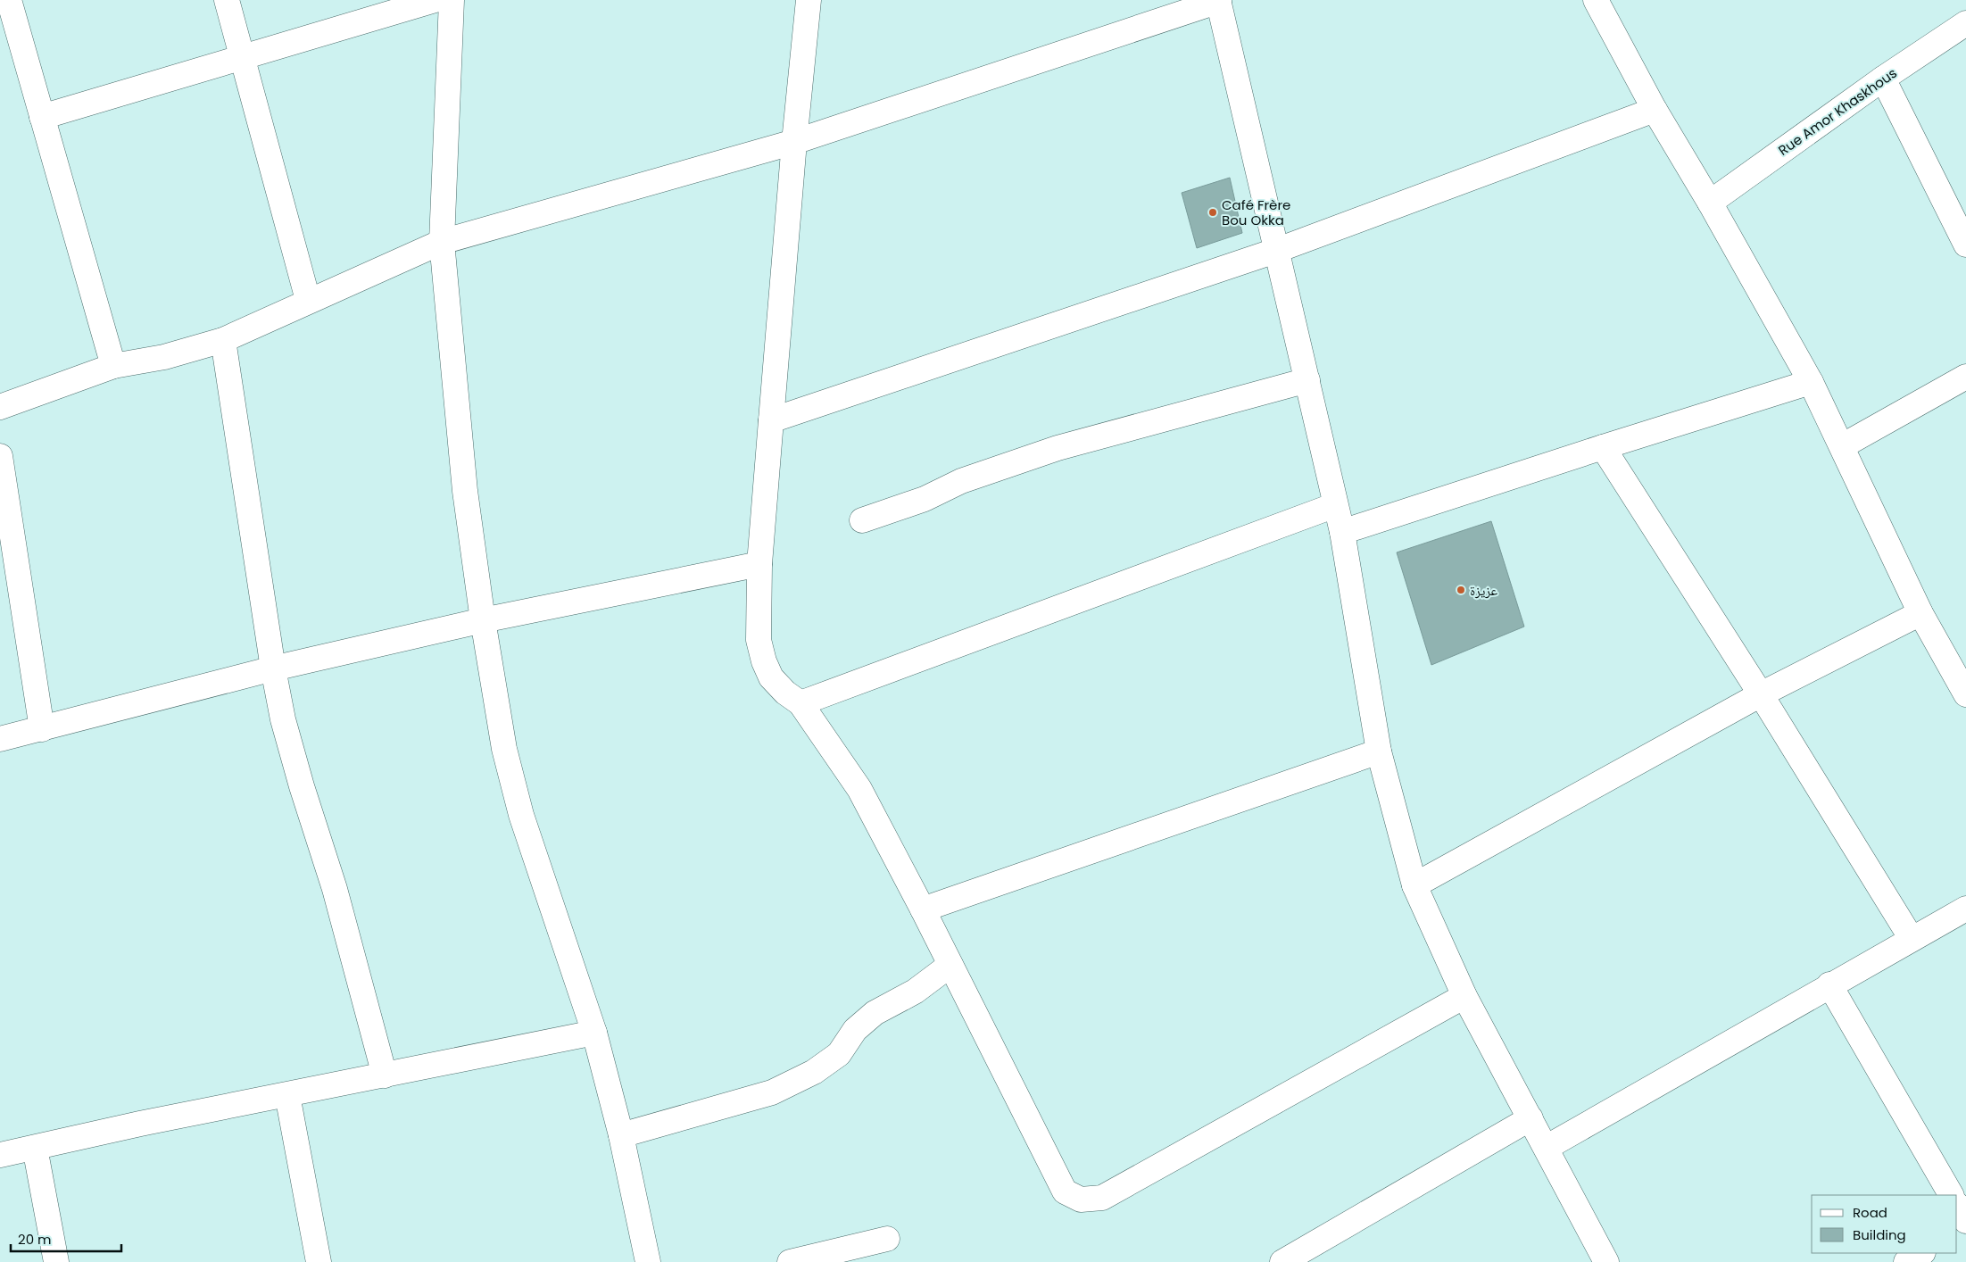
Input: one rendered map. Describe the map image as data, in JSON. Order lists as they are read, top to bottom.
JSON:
{
  "streets": {
    "street": ["Rue Amor Khaskhous"]
  },
  "places": ["Café Frère Bou Okka", "عزيزة"],
  "legend": ["Road", "Building"],
  "scale_bar": "20 m"
}
